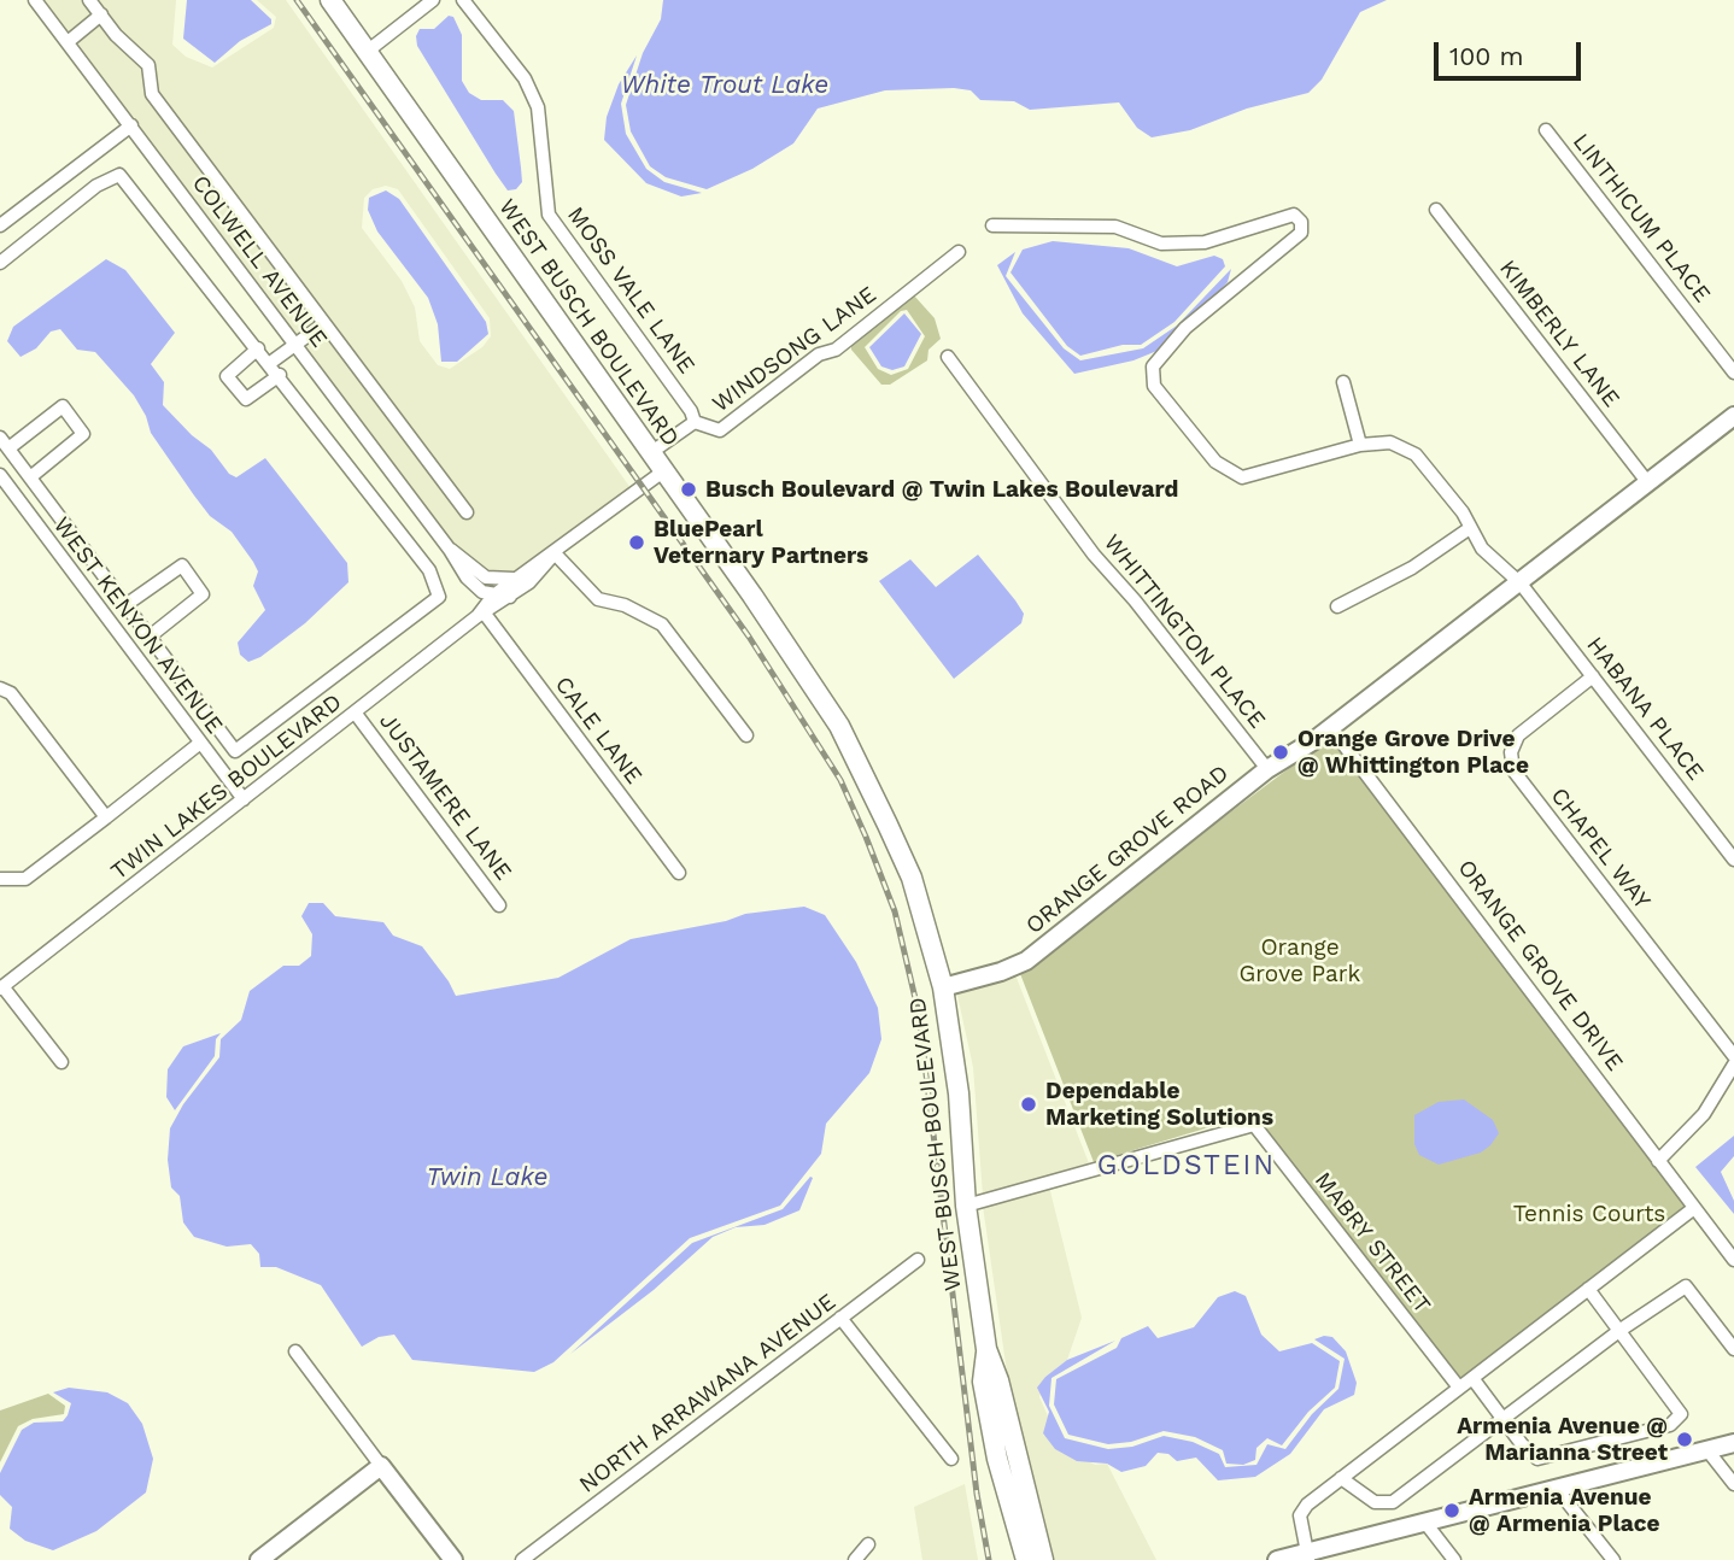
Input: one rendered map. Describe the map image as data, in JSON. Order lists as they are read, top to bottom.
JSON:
{
  "streets": {
    "main road": ["WEST BUSCH BOULEVARD"],
    "street": [
      "LINTHICUM PLACE",
      "COLWELL AVENUE",
      "MOSS VALE LANE",
      "KIMBERLY LANE",
      "WINDSONG LANE",
      "WEST KENYON AVENUE",
      "WHITTINGTON PLACE",
      "HABANA PLACE",
      "CALE LANE",
      "TWIN LAKES BOULEVARD",
      "JUSTAMERE LANE",
      "CHAPEL WAY",
      "ORANGE GROVE ROAD",
      "ORANGE GROVE DRIVE",
      "MABRY STREET",
      "NORTH ARRAWANA AVENUE"
    ]
  },
  "crossings": [
    ["COLWELL AVENUE", "TWIN LAKES BOULEVARD"],
    ["MOSS VALE LANE", "WINDSONG LANE"],
    ["WEST BUSCH BOULEVARD", "WINDSONG LANE"],
    ["WEST BUSCH BOULEVARD", "TWIN LAKES BOULEVARD"],
    ["WEST BUSCH BOULEVARD", "ORANGE GROVE ROAD"],
    ["WEST BUSCH BOULEVARD", "MABRY STREET"],
    ["WEST KENYON AVENUE", "TWIN LAKES BOULEVARD"],
    ["WHITTINGTON PLACE", "ORANGE GROVE ROAD"],
    ["HABANA PLACE", "CHAPEL WAY"],
    ["CALE LANE", "TWIN LAKES BOULEVARD"],
    ["TWIN LAKES BOULEVARD", "JUSTAMERE LANE"],
    ["ORANGE GROVE ROAD", "ORANGE GROVE DRIVE"]
  ],
  "districts": ["GOLDSTEIN"],
  "water": ["White Trout Lake", "Twin Lake"],
  "parks": ["Orange Grove Park", "Tennis Courts"],
  "places": [
    "Busch Boulevard @ Twin Lakes Boulevard",
    "BluePearl Veternary Partners",
    "Orange Grove Drive @ Whittington Place",
    "Dependable Marketing Solutions",
    "Armenia Avenue @ Marianna Street",
    "Armenia Avenue @ Armenia Place"
  ],
  "scale_bar": "100 m"
}
